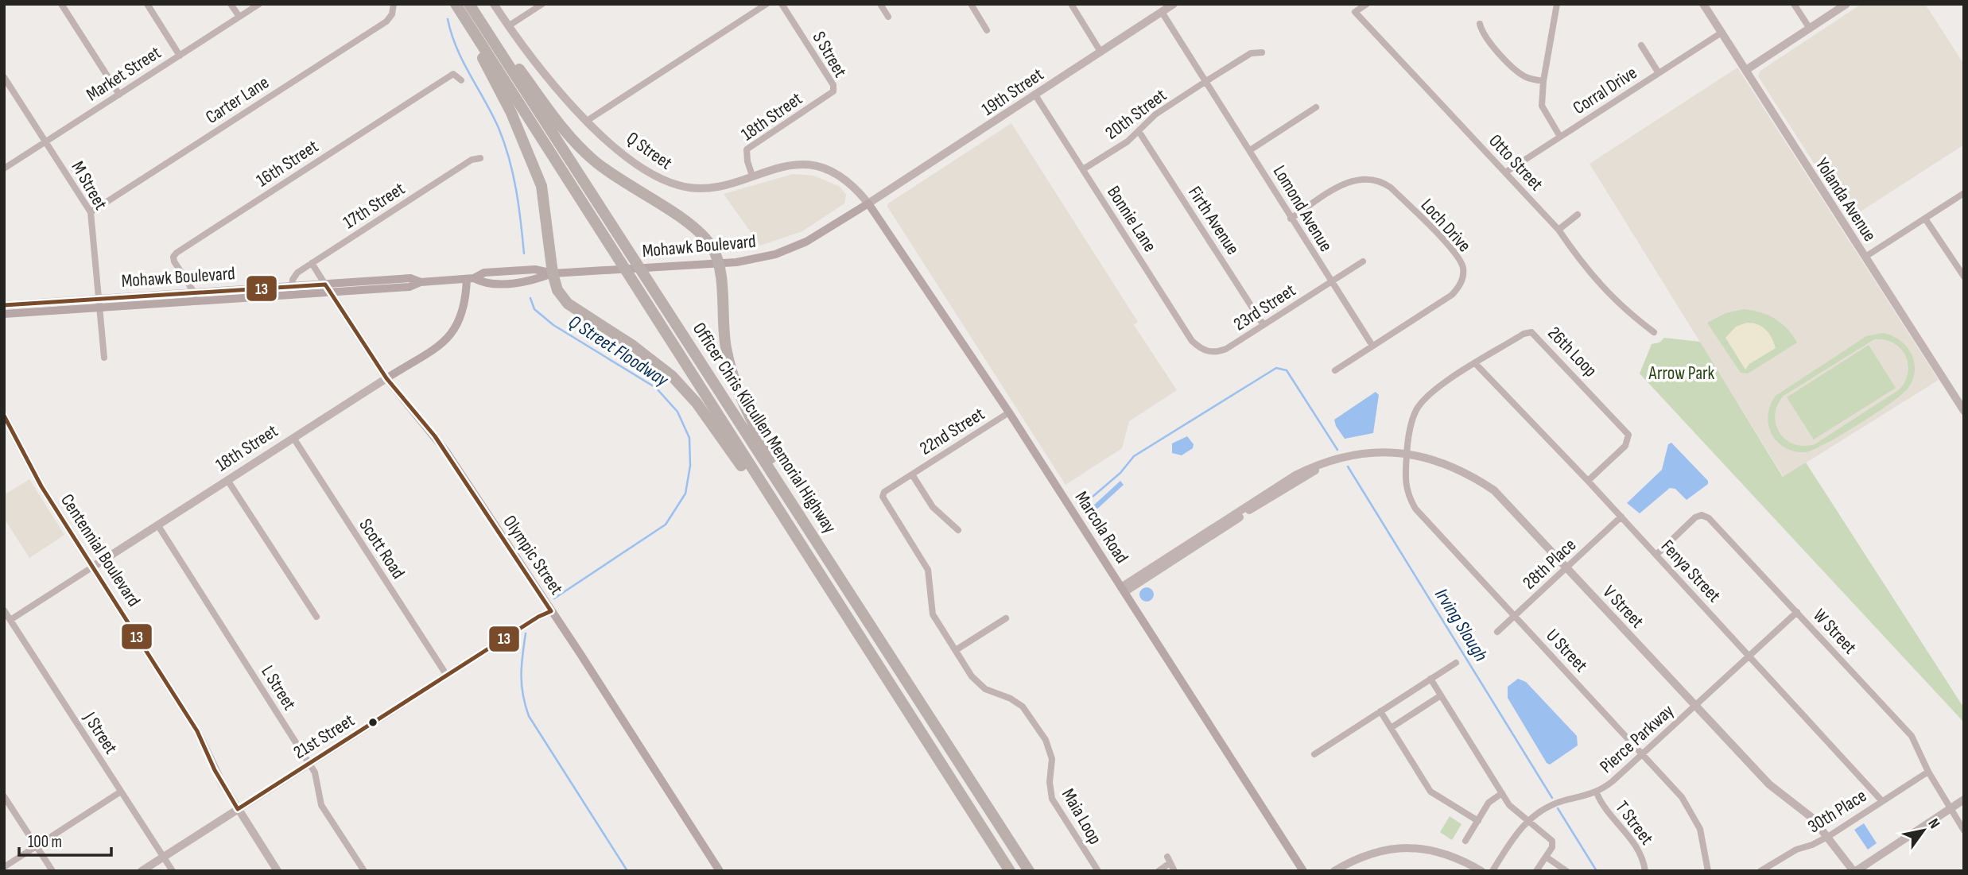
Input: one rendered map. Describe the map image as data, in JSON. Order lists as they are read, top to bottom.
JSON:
{
  "streets": {
    "highway": ["Officer Chris Kilcullen Memorial Highway"],
    "main road": [
      "18th Street",
      "Mohawk Boulevard",
      "Marcola Road",
      "Olympic Street"
    ],
    "street": [
      "S Street",
      "Market Street",
      "Corral Drive",
      "19th Street",
      "Carter Lane",
      "20th Street",
      "Q Street",
      "Otto Street",
      "16th Street",
      "M Street",
      "Yolanda Avenue",
      "17th Street",
      "Lomond Avenue",
      "Bonnie Lane",
      "Firth Avenue",
      "Loch Drive",
      "23rd Street",
      "26th Loop",
      "22nd Street",
      "Scott Road",
      "Centennial Boulevard",
      "28th Place",
      "Fenya Street",
      "V Street",
      "W Street",
      "U Street",
      "L Street",
      "J Street",
      "21st Street",
      "Pierce Parkway",
      "30th Place",
      "Maia Loop",
      "T Street"
    ]
  },
  "crossings": [
    ["S Street", "18th Street"],
    ["Market Street", "M Street"],
    ["Corral Drive", "Otto Street"],
    ["Corral Drive", "Yolanda Avenue"],
    ["19th Street", "Q Street"],
    ["19th Street", "Lomond Avenue"],
    ["19th Street", "Bonnie Lane"],
    ["19th Street", "Mohawk Boulevard"],
    ["19th Street", "Marcola Road"],
    ["Carter Lane", "M Street"],
    ["20th Street", "Lomond Avenue"],
    ["20th Street", "Bonnie Lane"],
    ["20th Street", "Firth Avenue"],
    ["18th Street", "Q Street"],
    ["18th Street", "Mohawk Boulevard"],
    ["18th Street", "Scott Road"],
    ["18th Street", "Centennial Boulevard"],
    ["18th Street", "Olympic Street"],
    ["18th Street", "L Street"],
    ["18th Street", "J Street"],
    ["Q Street", "Mohawk Boulevard"],
    ["Q Street", "Marcola Road"],
    ["16th Street", "Mohawk Boulevard"],
    ["M Street", "Mohawk Boulevard"],
    ["17th Street", "Mohawk Boulevard"],
    ["17th Street", "Olympic Street"],
    ["Lomond Avenue", "Loch Drive"],
    ["Lomond Avenue", "23rd Street"],
    ["Bonnie Lane", "23rd Street"],
    ["Firth Avenue", "23rd Street"],
    ["Mohawk Boulevard", "Marcola Road"],
    ["Mohawk Boulevard", "Olympic Street"],
    ["26th Loop", "Fenya Street"],
    ["26th Loop", "V Street"],
    ["26th Loop", "U Street"],
    ["22nd Street", "Marcola Road"],
    ["22nd Street", "Maia Loop"],
    ["Marcola Road", "V Street"],
    ["Scott Road", "21st Street"],
    ["Centennial Boulevard", "21st Street"],
    ["Olympic Street", "21st Street"],
    ["28th Place", "Fenya Street"],
    ["28th Place", "V Street"],
    ["28th Place", "U Street"],
    ["Fenya Street", "W Street"],
    ["Fenya Street", "Pierce Parkway"],
    ["Fenya Street", "30th Place"],
    ["V Street", "U Street"],
    ["V Street", "Pierce Parkway"],
    ["V Street", "30th Place"],
    ["W Street", "Pierce Parkway"],
    ["W Street", "30th Place"],
    ["U Street", "Pierce Parkway"],
    ["L Street", "21st Street"],
    ["J Street", "21st Street"],
    ["Pierce Parkway", "T Street"]
  ],
  "water": ["Q Street Floodway", "Irving Slough"],
  "parks": ["Arrow Park"],
  "lines": ["transit line 13"],
  "scale_bar": "100 m",
  "north": "top right"
}
